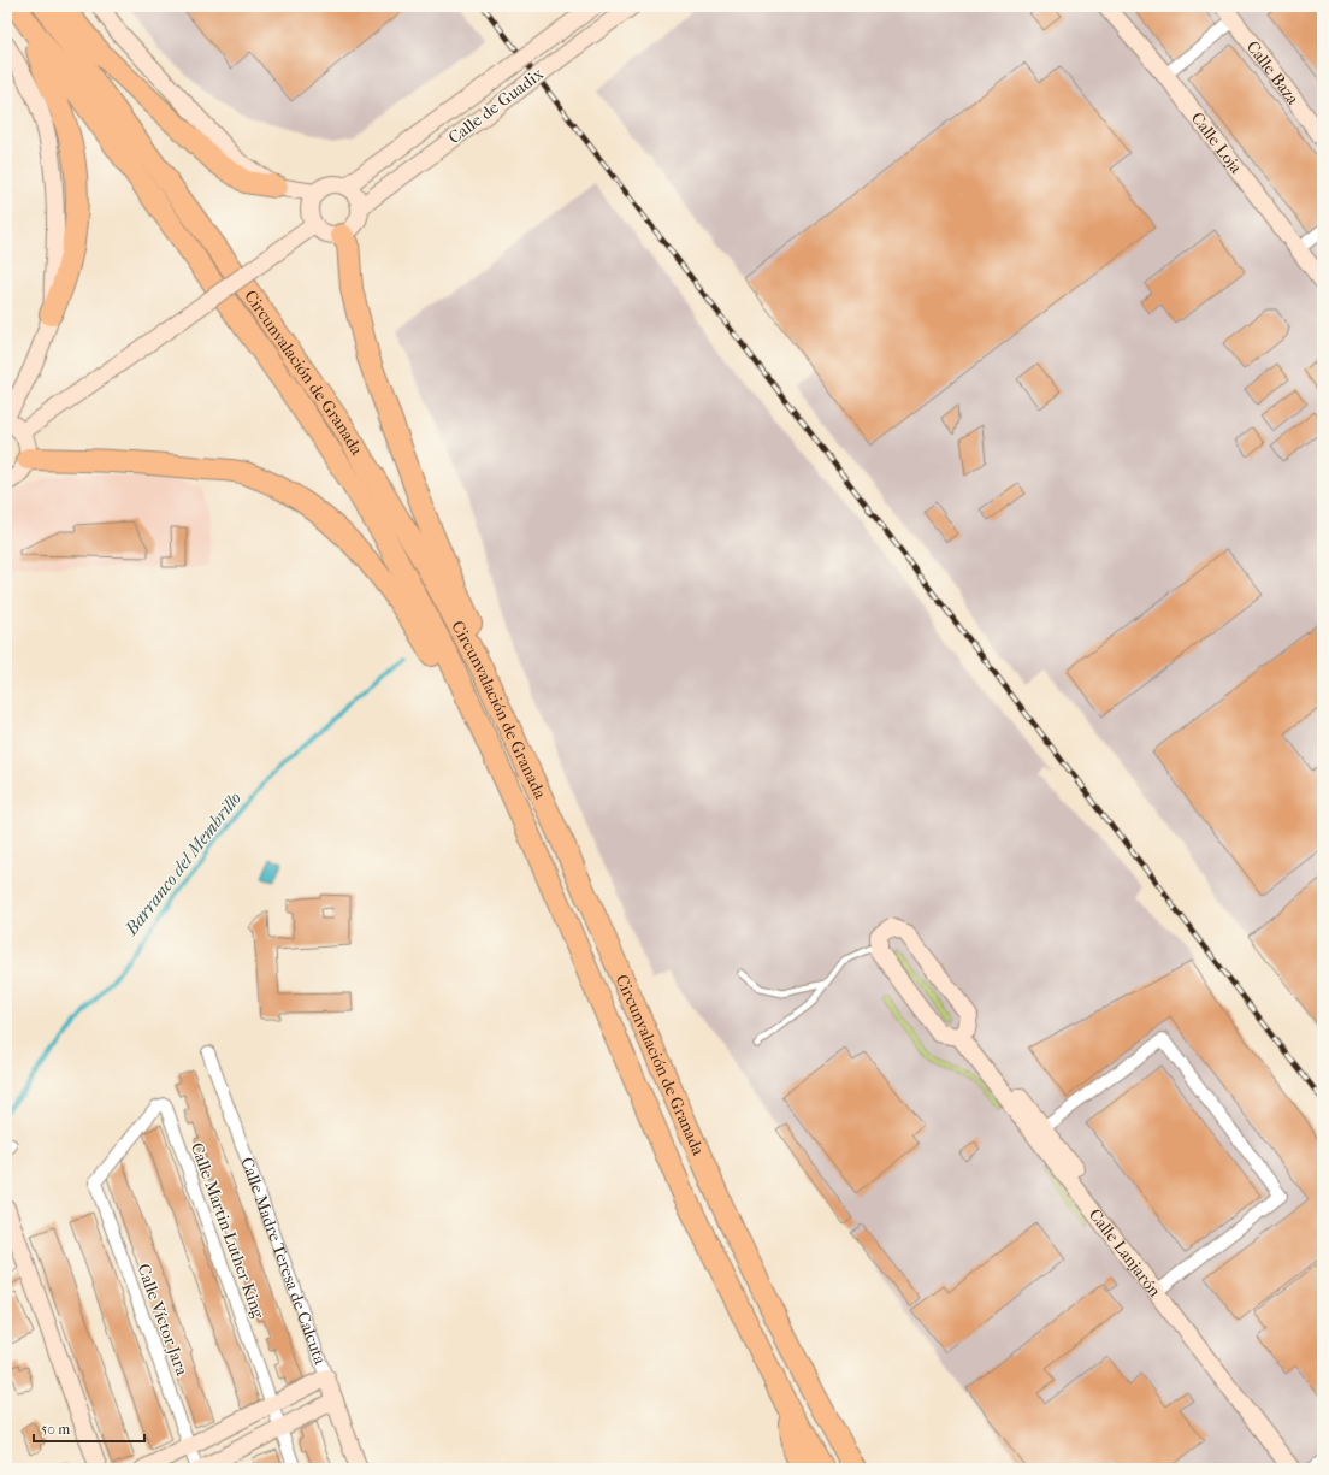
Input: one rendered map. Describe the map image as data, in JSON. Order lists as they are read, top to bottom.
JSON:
{
  "streets": {
    "highway": ["Circunvalación de Granada"],
    "street": [
      "Calle Baza",
      "Calle de Guadix",
      "Calle Loja",
      "Calle Martin Luther King",
      "Calle Lanjarón",
      "Calle Madre Teresa de Calcuta",
      "Calle Víctor Jara"
    ]
  },
  "crossings": [
    ["Calle Martin Luther King", "Calle Víctor Jara"]
  ],
  "water": ["Barranco del Membrillo"],
  "scale_bar": "50 m"
}
